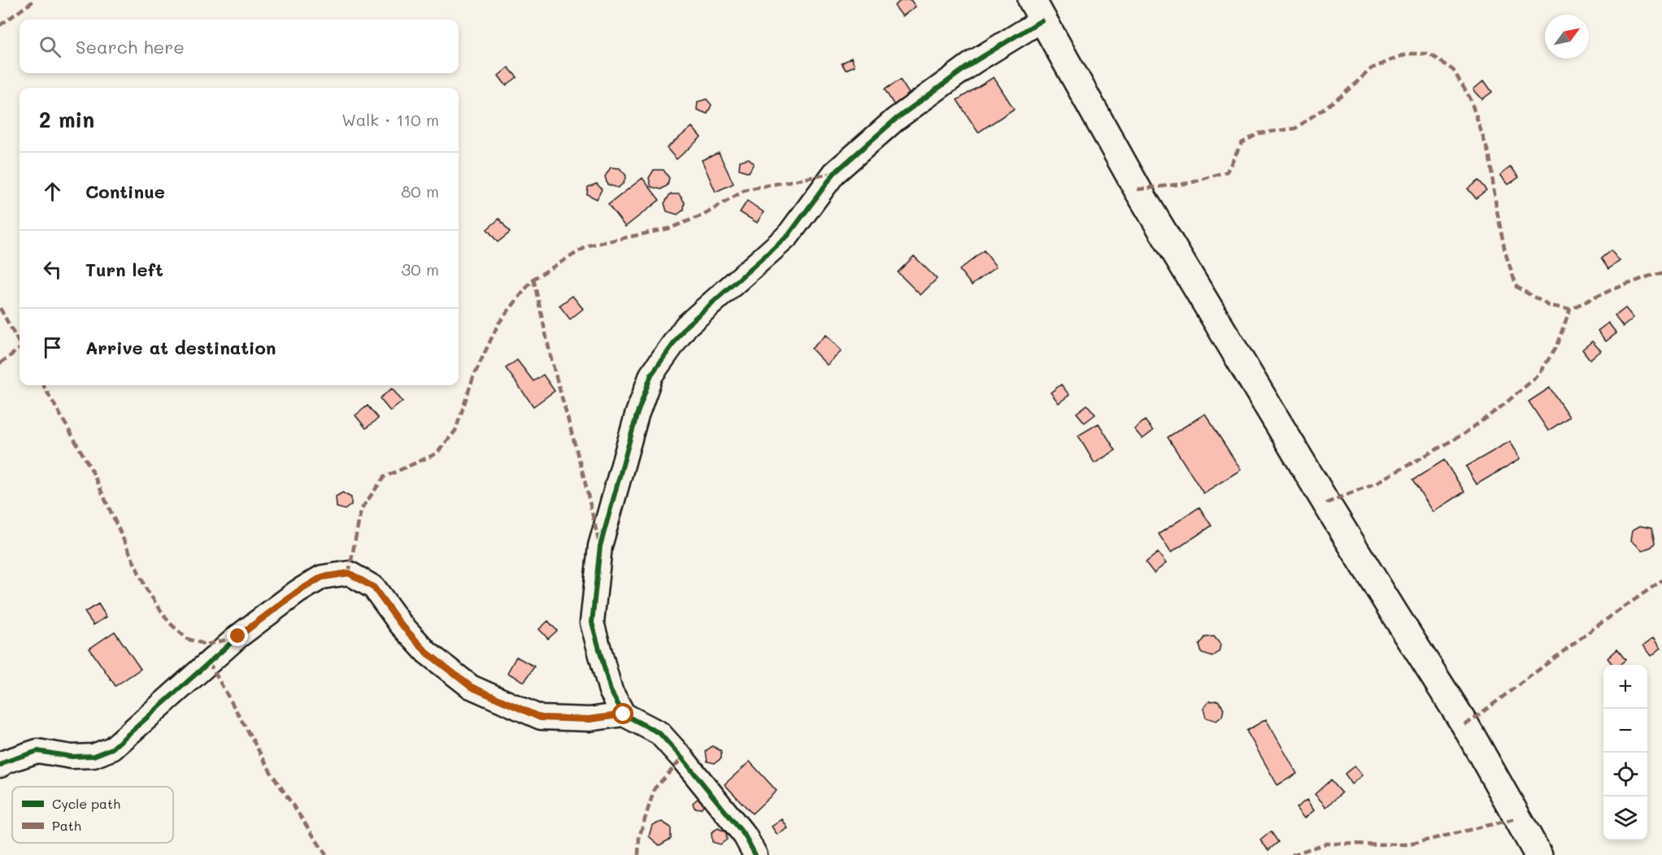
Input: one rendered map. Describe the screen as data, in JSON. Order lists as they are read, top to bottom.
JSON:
{
  "legend": ["Cycle path", "Path"],
  "north": "top right",
  "page": {
    "search": "Search here",
    "heading": ["2 min", "Walk · 110 m"],
    "list": [
      ["Continue", "80 m"],
      ["Turn left", "30 m"],
      "Arrive at destination"
    ],
    "map_buttons": ["+", "−"]
  }
}
